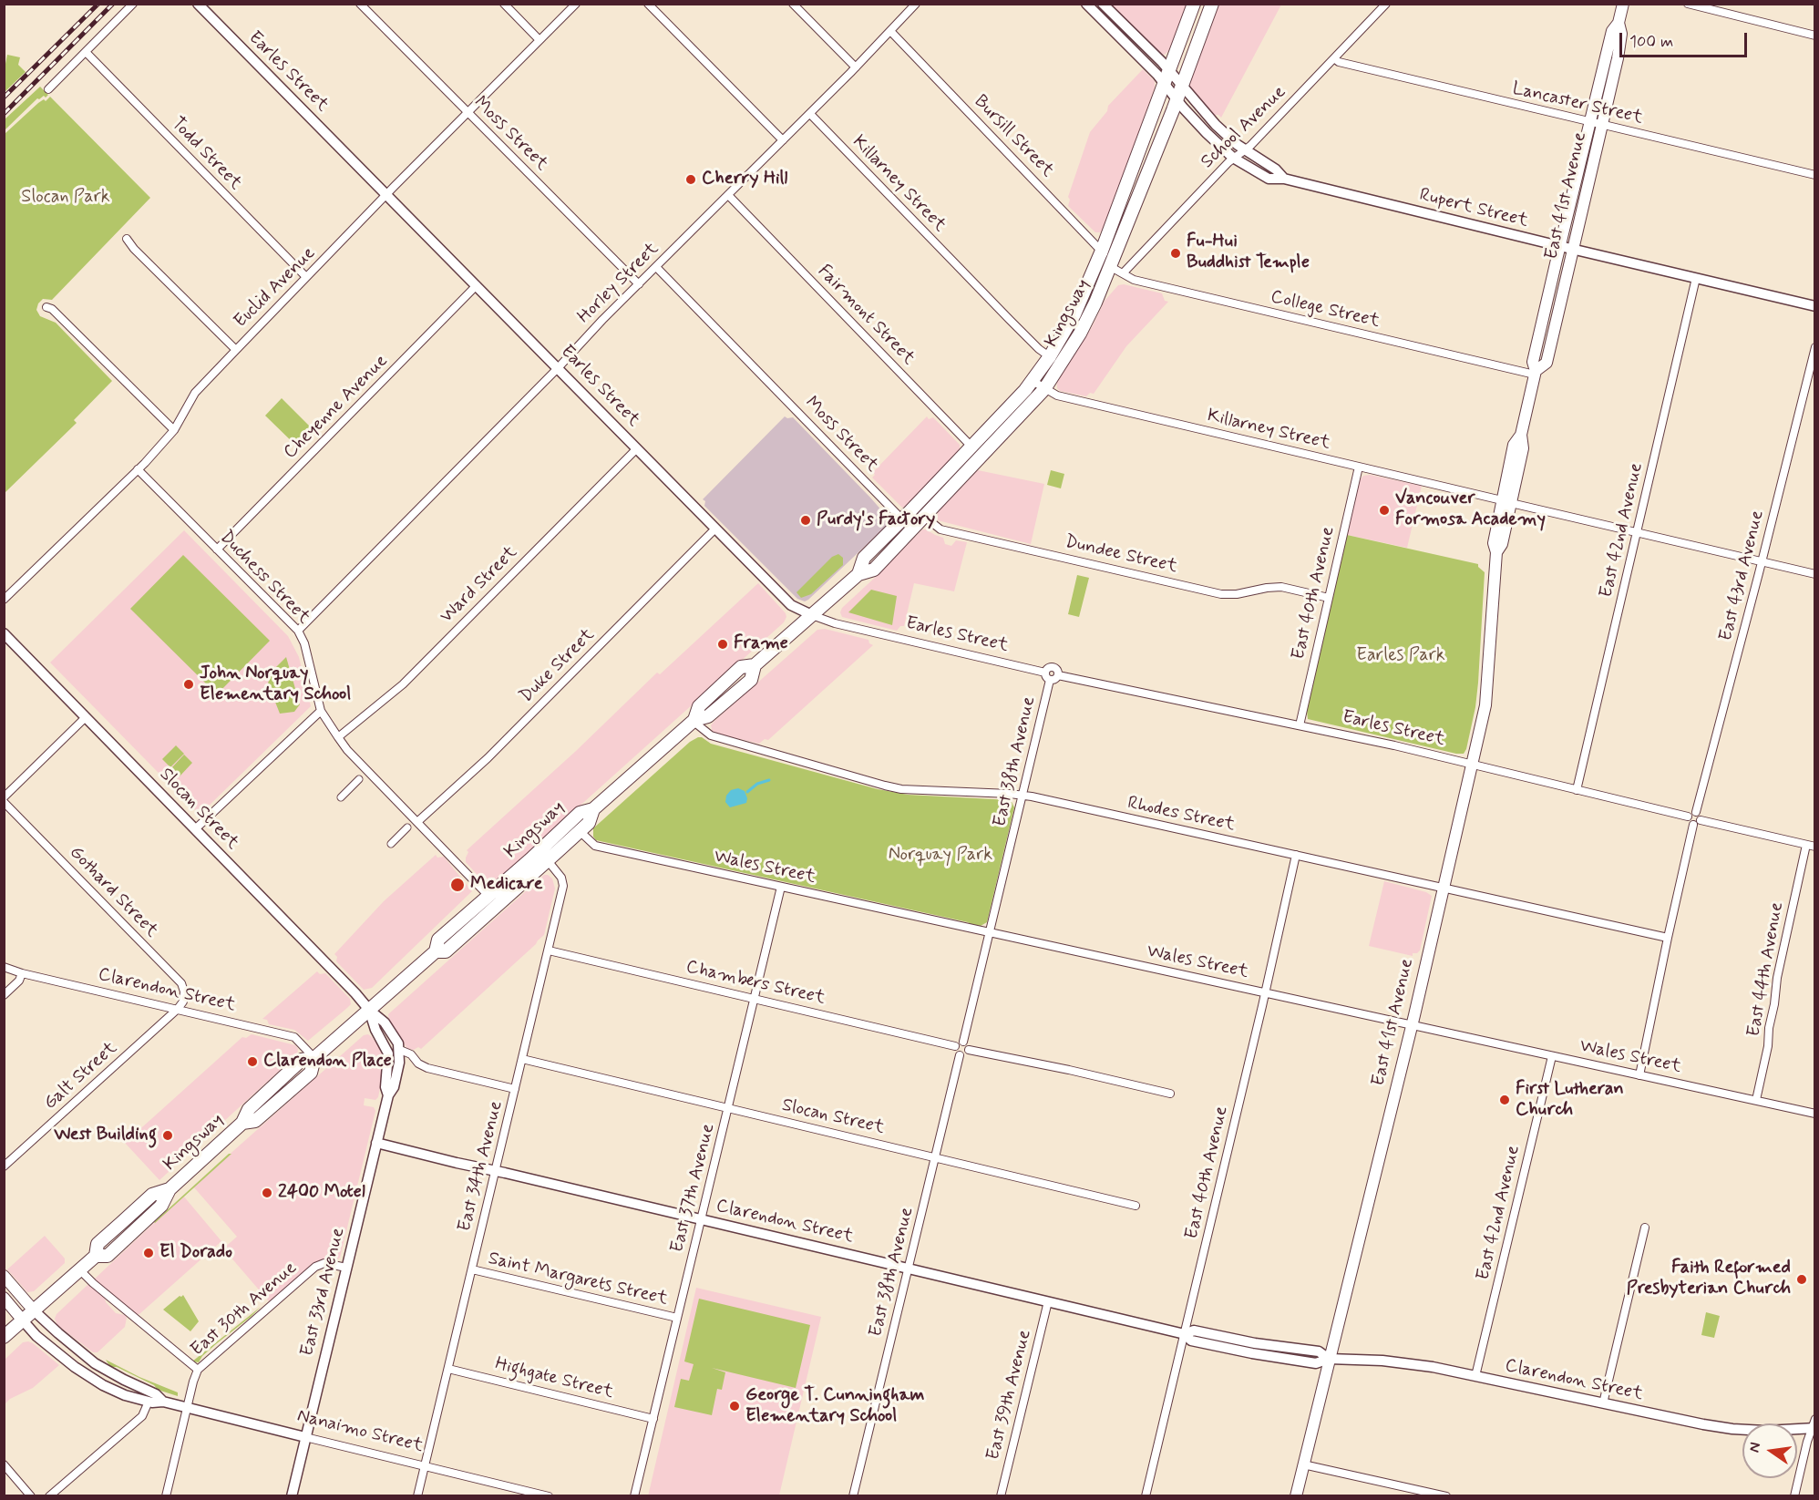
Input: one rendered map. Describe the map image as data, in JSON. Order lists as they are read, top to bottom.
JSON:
{
  "streets": {
    "main road": ["East 41st Avenue", "Kingsway", "Nanaimo Street"],
    "street": [
      "Earles Street",
      "Lancaster Street",
      "School Avenue",
      "Moss Street",
      "Bursill Street",
      "Todd Street",
      "Killarney Street",
      "Rupert Street",
      "Horley Street",
      "Euclid Avenue",
      "College Street",
      "Fairmont Street",
      "Cheyenne Avenue",
      "East 42nd Avenue",
      "Dundee Street",
      "East 43rd Avenue",
      "Duchess Street",
      "Ward Street",
      "East 40th Avenue",
      "Duke Street",
      "East 38th Avenue",
      "Slocan Street",
      "Rhodes Street",
      "Wales Street",
      "Gothard Street",
      "East 44th Avenue",
      "Chambers Street",
      "Clarendon Street",
      "Galt Street",
      "East 34th Avenue",
      "East 37th Avenue",
      "Saint Margarets Street",
      "East 33rd Avenue",
      "East 30th Avenue",
      "Highgate Street",
      "East 39th Avenue"
    ]
  },
  "crossings": [
    ["Earles Street", "East 41st Avenue"],
    ["Earles Street", "Horley Street"],
    ["Earles Street", "Euclid Avenue"],
    ["Earles Street", "Kingsway"],
    ["Earles Street", "Cheyenne Avenue"],
    ["Earles Street", "East 42nd Avenue"],
    ["Earles Street", "East 43rd Avenue"],
    ["Earles Street", "Ward Street"],
    ["Earles Street", "East 40th Avenue"],
    ["Earles Street", "Duke Street"],
    ["Earles Street", "East 38th Avenue"],
    ["Lancaster Street", "School Avenue"],
    ["Lancaster Street", "East 41st Avenue"],
    ["School Avenue", "Bursill Street"],
    ["School Avenue", "Rupert Street"],
    ["School Avenue", "College Street"],
    ["School Avenue", "Kingsway"],
    ["Moss Street", "Horley Street"],
    ["Moss Street", "Euclid Avenue"],
    ["Moss Street", "Kingsway"],
    ["Bursill Street", "Horley Street"],
    ["Bursill Street", "College Street"],
    ["Bursill Street", "Kingsway"],
    ["Todd Street", "Euclid Avenue"],
    ["Killarney Street", "East 41st Avenue"],
    ["Killarney Street", "Horley Street"],
    ["Killarney Street", "Kingsway"],
    ["Killarney Street", "East 42nd Avenue"],
    ["Killarney Street", "East 43rd Avenue"],
    ["Killarney Street", "East 40th Avenue"],
    ["East 41st Avenue", "Rupert Street"],
    ["East 41st Avenue", "College Street"],
    ["East 41st Avenue", "Rhodes Street"],
    ["East 41st Avenue", "Wales Street"],
    ["East 41st Avenue", "Clarendon Street"],
    ["Rupert Street", "Kingsway"],
    ["Rupert Street", "East 42nd Avenue"],
    ["Horley Street", "Fairmont Street"],
    ["Horley Street", "Duchess Street"],
    ["Euclid Avenue", "Duchess Street"],
    ["College Street", "Kingsway"],
    ["Kingsway", "Fairmont Street"],
    ["Kingsway", "Dundee Street"],
    ["Kingsway", "Duchess Street"],
    ["Kingsway", "Slocan Street"],
    ["Kingsway", "Rhodes Street"],
    ["Kingsway", "Wales Street"],
    ["Kingsway", "Clarendon Street"],
    ["Kingsway", "East 34th Avenue"],
    ["Kingsway", "Nanaimo Street"],
    ["Cheyenne Avenue", "Duchess Street"],
    ["East 42nd Avenue", "Wales Street"],
    ["East 42nd Avenue", "Clarendon Street"],
    ["Dundee Street", "East 40th Avenue"],
    ["Duchess Street", "Ward Street"],
    ["Duchess Street", "Duke Street"],
    ["East 40th Avenue", "Rhodes Street"],
    ["East 40th Avenue", "Wales Street"],
    ["East 40th Avenue", "Clarendon Street"],
    ["East 38th Avenue", "Slocan Street"],
    ["East 38th Avenue", "Rhodes Street"],
    ["East 38th Avenue", "Wales Street"],
    ["East 38th Avenue", "Chambers Street"],
    ["East 38th Avenue", "Clarendon Street"],
    ["Slocan Street", "East 34th Avenue"],
    ["Slocan Street", "East 37th Avenue"],
    ["Slocan Street", "East 33rd Avenue"],
    ["Wales Street", "East 44th Avenue"],
    ["Wales Street", "East 37th Avenue"],
    ["Gothard Street", "Clarendon Street"],
    ["Gothard Street", "Galt Street"],
    ["Chambers Street", "East 34th Avenue"],
    ["Chambers Street", "East 37th Avenue"],
    ["Clarendon Street", "Galt Street"],
    ["Clarendon Street", "East 34th Avenue"],
    ["Clarendon Street", "East 37th Avenue"],
    ["Clarendon Street", "East 33rd Avenue"],
    ["Clarendon Street", "East 39th Avenue"],
    ["East 34th Avenue", "Saint Margarets Street"],
    ["East 34th Avenue", "Highgate Street"],
    ["East 34th Avenue", "Nanaimo Street"],
    ["East 37th Avenue", "Saint Margarets Street"],
    ["East 37th Avenue", "Highgate Street"],
    ["East 33rd Avenue", "East 30th Avenue"],
    ["East 33rd Avenue", "Nanaimo Street"],
    ["East 30th Avenue", "Nanaimo Street"]
  ],
  "parks": ["Slocan Park", "Earles Park", "Norquay Park"],
  "places": [
    "Cherry Hill",
    "Fu-Hui Buddhist Temple",
    "Vancouver Formosa Academy",
    "Purdy's Factory",
    "Frame",
    "John Norquay Elementary School",
    "Medicare",
    "Clarendon Place",
    "First Lutheran Church",
    "West Building",
    "2400 Motel",
    "El Dorado",
    "Faith Reformed Presbyterian Church",
    "George T. Cunningham Elementary School"
  ],
  "scale_bar": "100 m",
  "north": "left"
}
